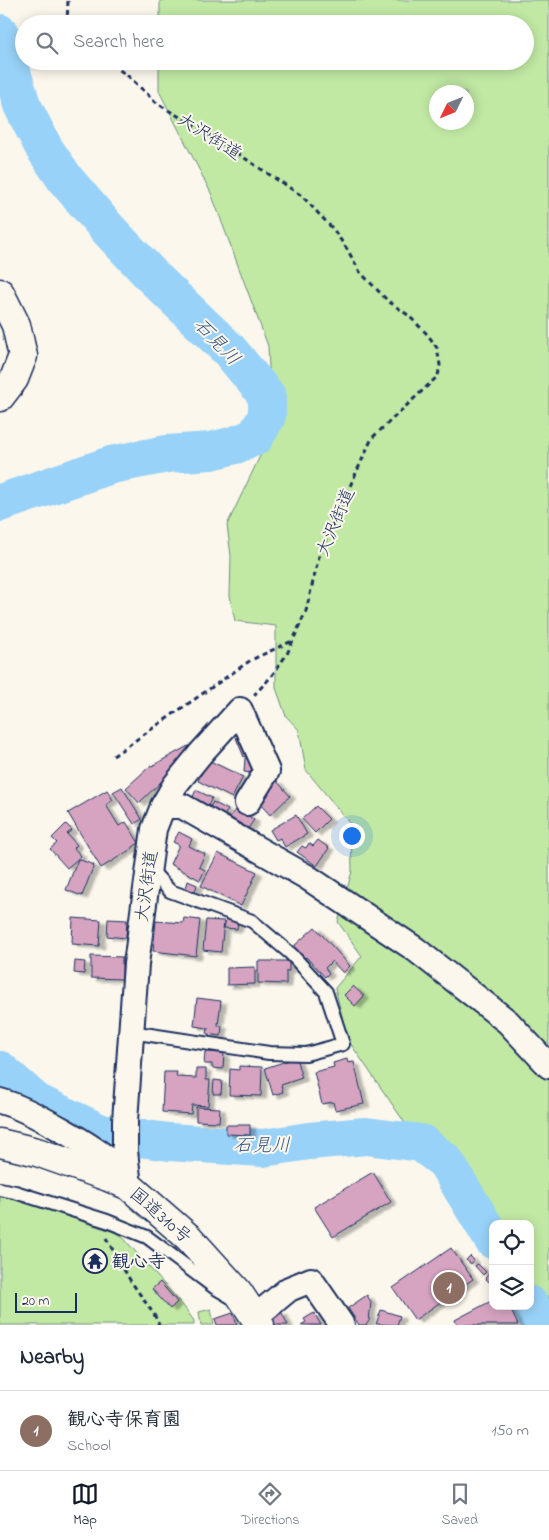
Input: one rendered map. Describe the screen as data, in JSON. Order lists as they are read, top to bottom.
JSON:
{
  "streets": {
    "highway": ["国道310号"],
    "street": ["大沢街道"]
  },
  "crossings": [
    ["大沢街道", "国道310号"]
  ],
  "water": ["石見川"],
  "places": {
    "temple": ["観心寺"]
  },
  "scale_bar": "20 m",
  "north": "bottom left",
  "page": {
    "search": "Search here",
    "pins": "1",
    "scale": "20 m",
    "heading": "Nearby",
    "list": [
      {
        "mark": "1",
        "name": "観心寺保育園",
        "note": "School",
        "value": "150 m"
      }
    ],
    "nav": ["Map", "Directions", "Saved"]
  }
}
